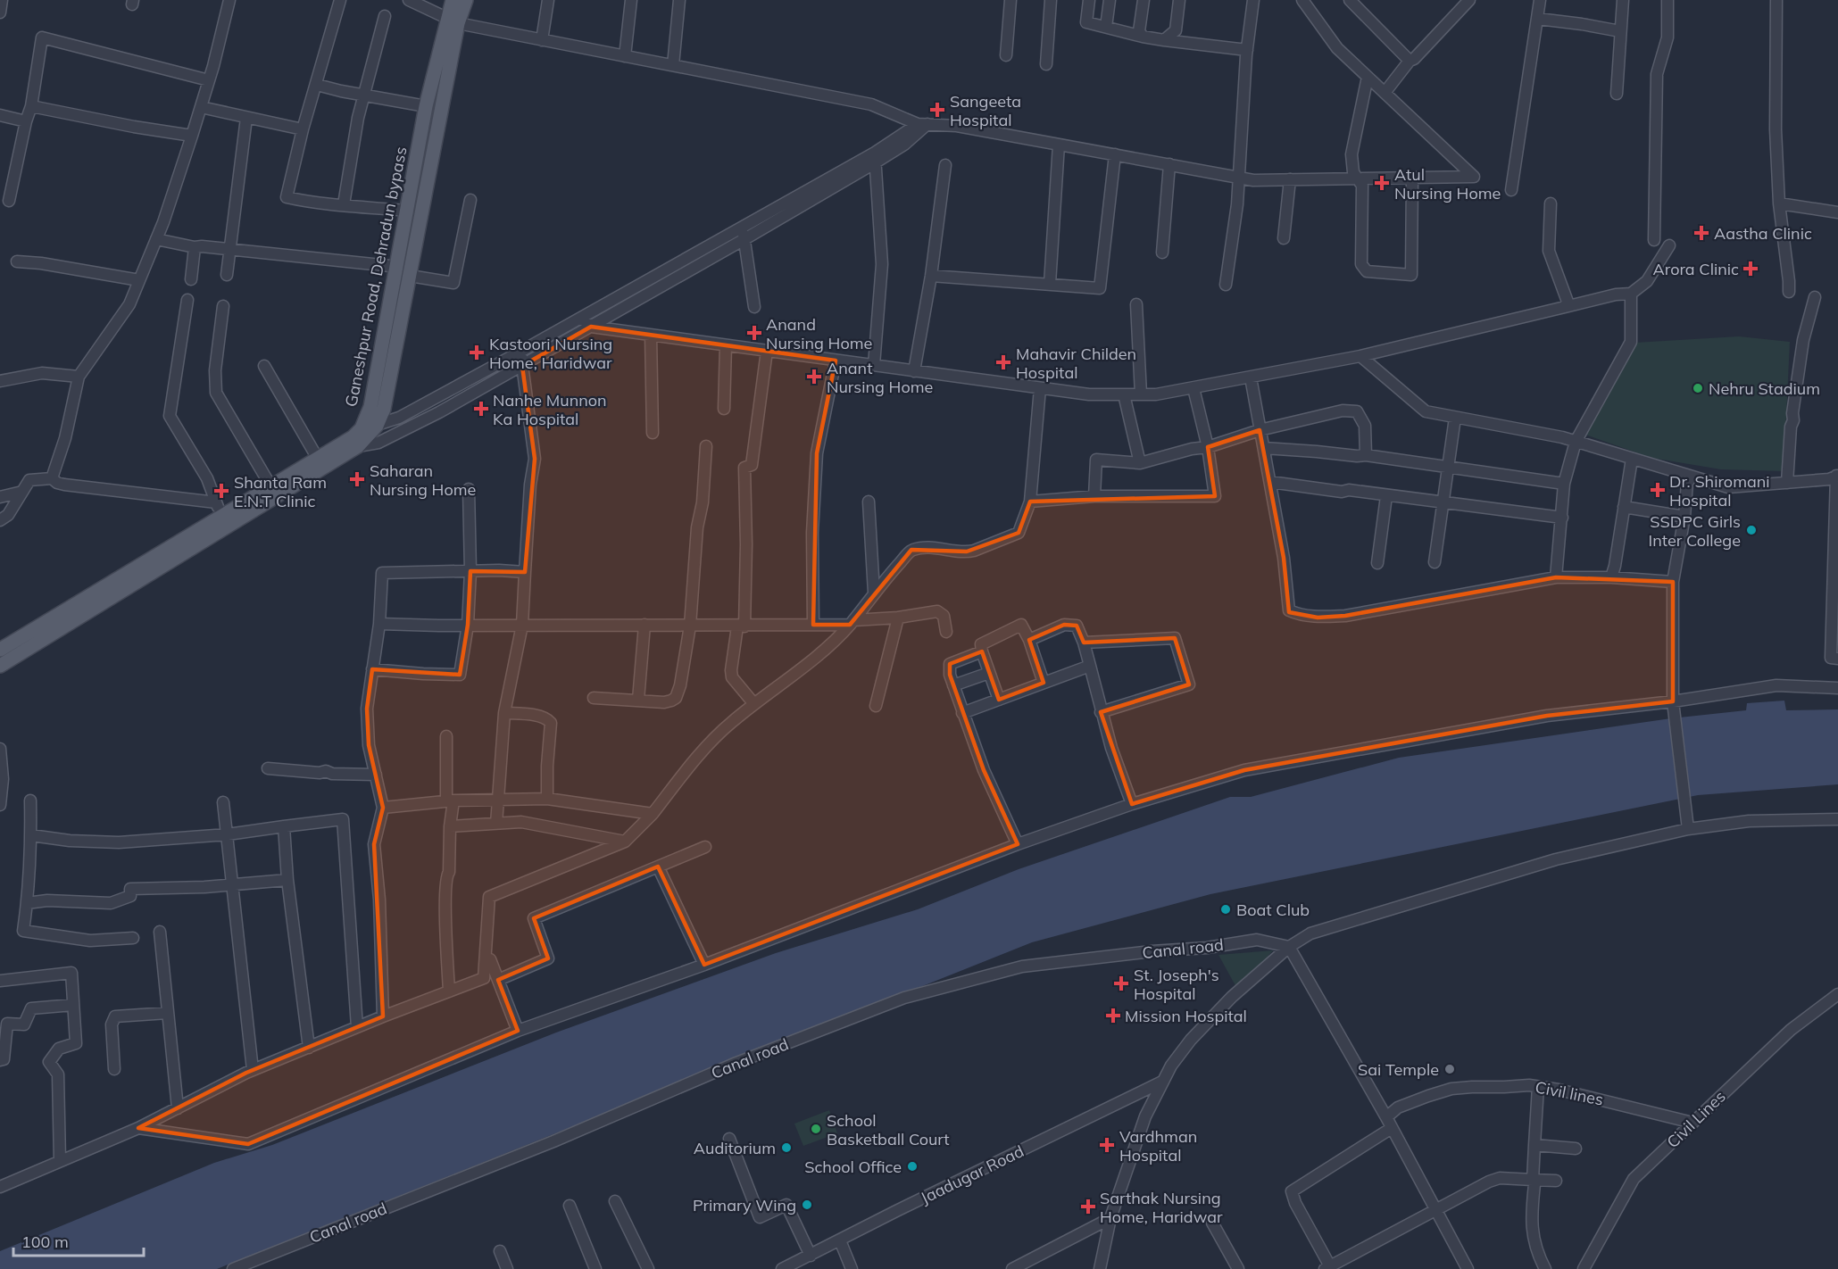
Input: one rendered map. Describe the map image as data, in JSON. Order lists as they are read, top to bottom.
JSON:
{
  "streets": {
    "main road": ["Ganeshpur Road, Dehradun bypass"],
    "street": [
      "Canal road",
      "Civil lines",
      "Civil Lines",
      "Jaadugar Road"
    ]
  },
  "crossings": [
    ["Civil lines", "Civil Lines"]
  ],
  "places": {
    "health": [
      "Sangeeta Hospital",
      "Atul Nursing Home",
      "Aastha Clinic",
      "Arora Clinic",
      "Anand Nursing Home",
      "Kastoori Nursing Home, Haridwar",
      "Mahavir Childen Hospital",
      "Anant Nursing Home",
      "Nanhe Munnon Ka Hospital",
      "Saharan Nursing Home",
      "Dr. Shiromani Hospital",
      "Shanta Ram E.N.T Clinic",
      "St. Joseph's Hospital",
      "Mission Hospital",
      "Vardhman Hospital",
      "Sarthak Nursing Home, Haridwar"
    ],
    "other": [
      "Nehru Stadium",
      "SSDPC Girls Inter College",
      "Boat Club",
      "Sai Temple",
      "School Basketball Court",
      "Auditorium",
      "School Office",
      "Primary Wing"
    ]
  },
  "scale_bar": "100 m"
}
